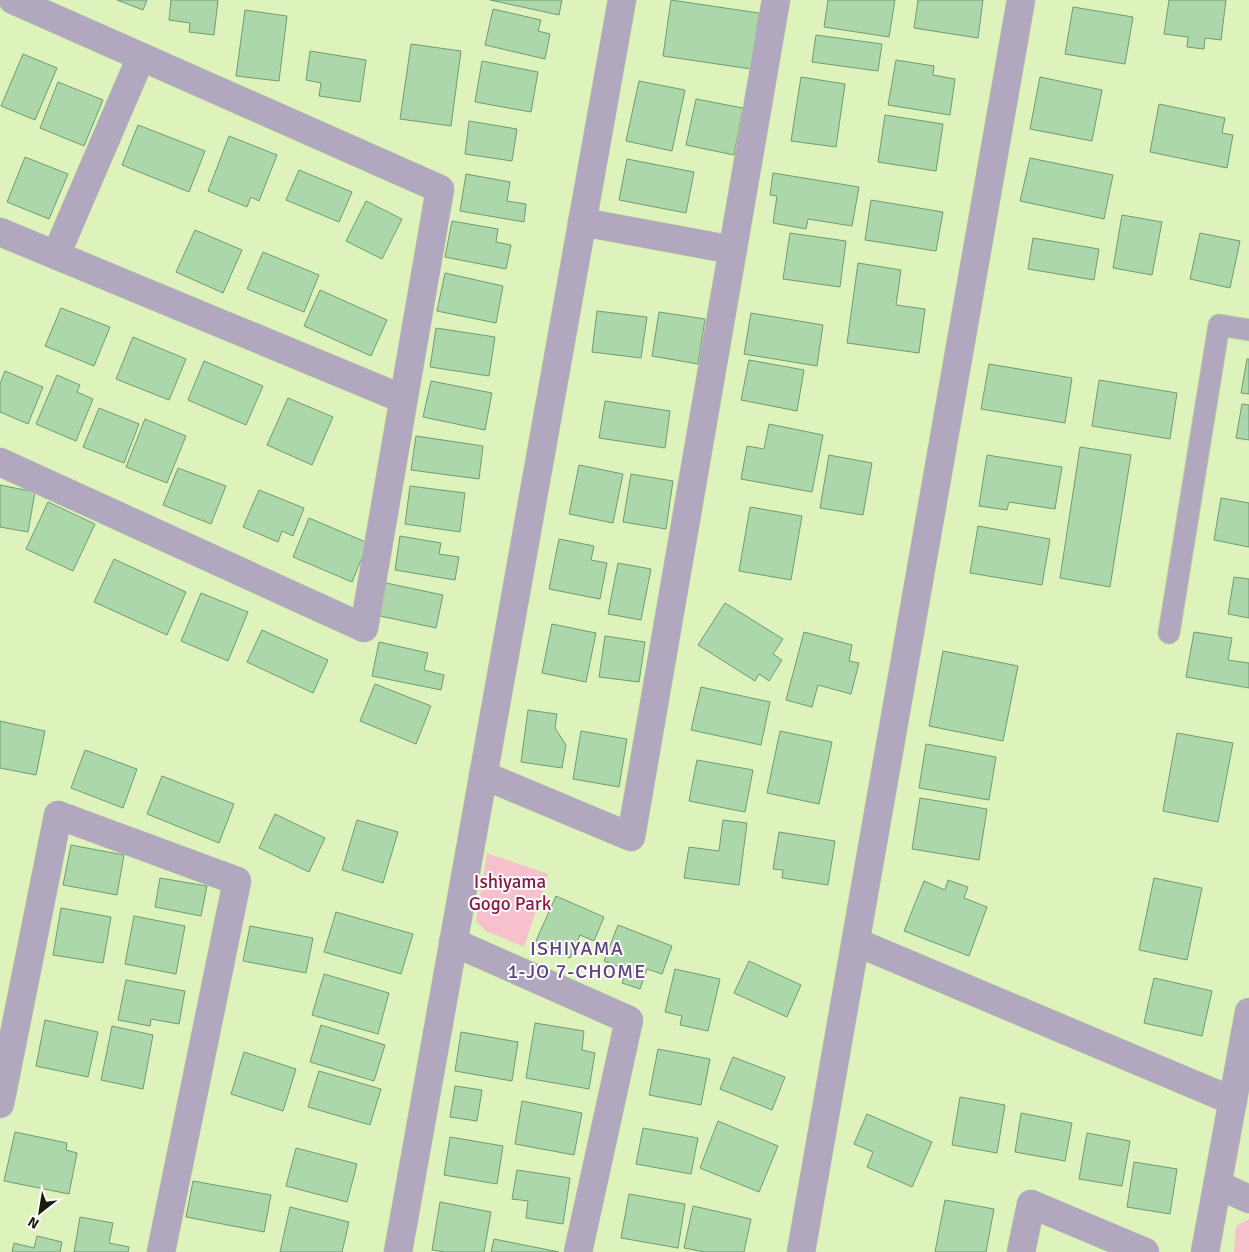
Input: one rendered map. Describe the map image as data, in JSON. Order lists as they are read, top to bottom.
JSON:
{
  "districts": ["ISHIYAMA 1-JO 7-CHOME"],
  "parks": ["Ishiyama Gogo Park"],
  "north": "bottom left"
}
